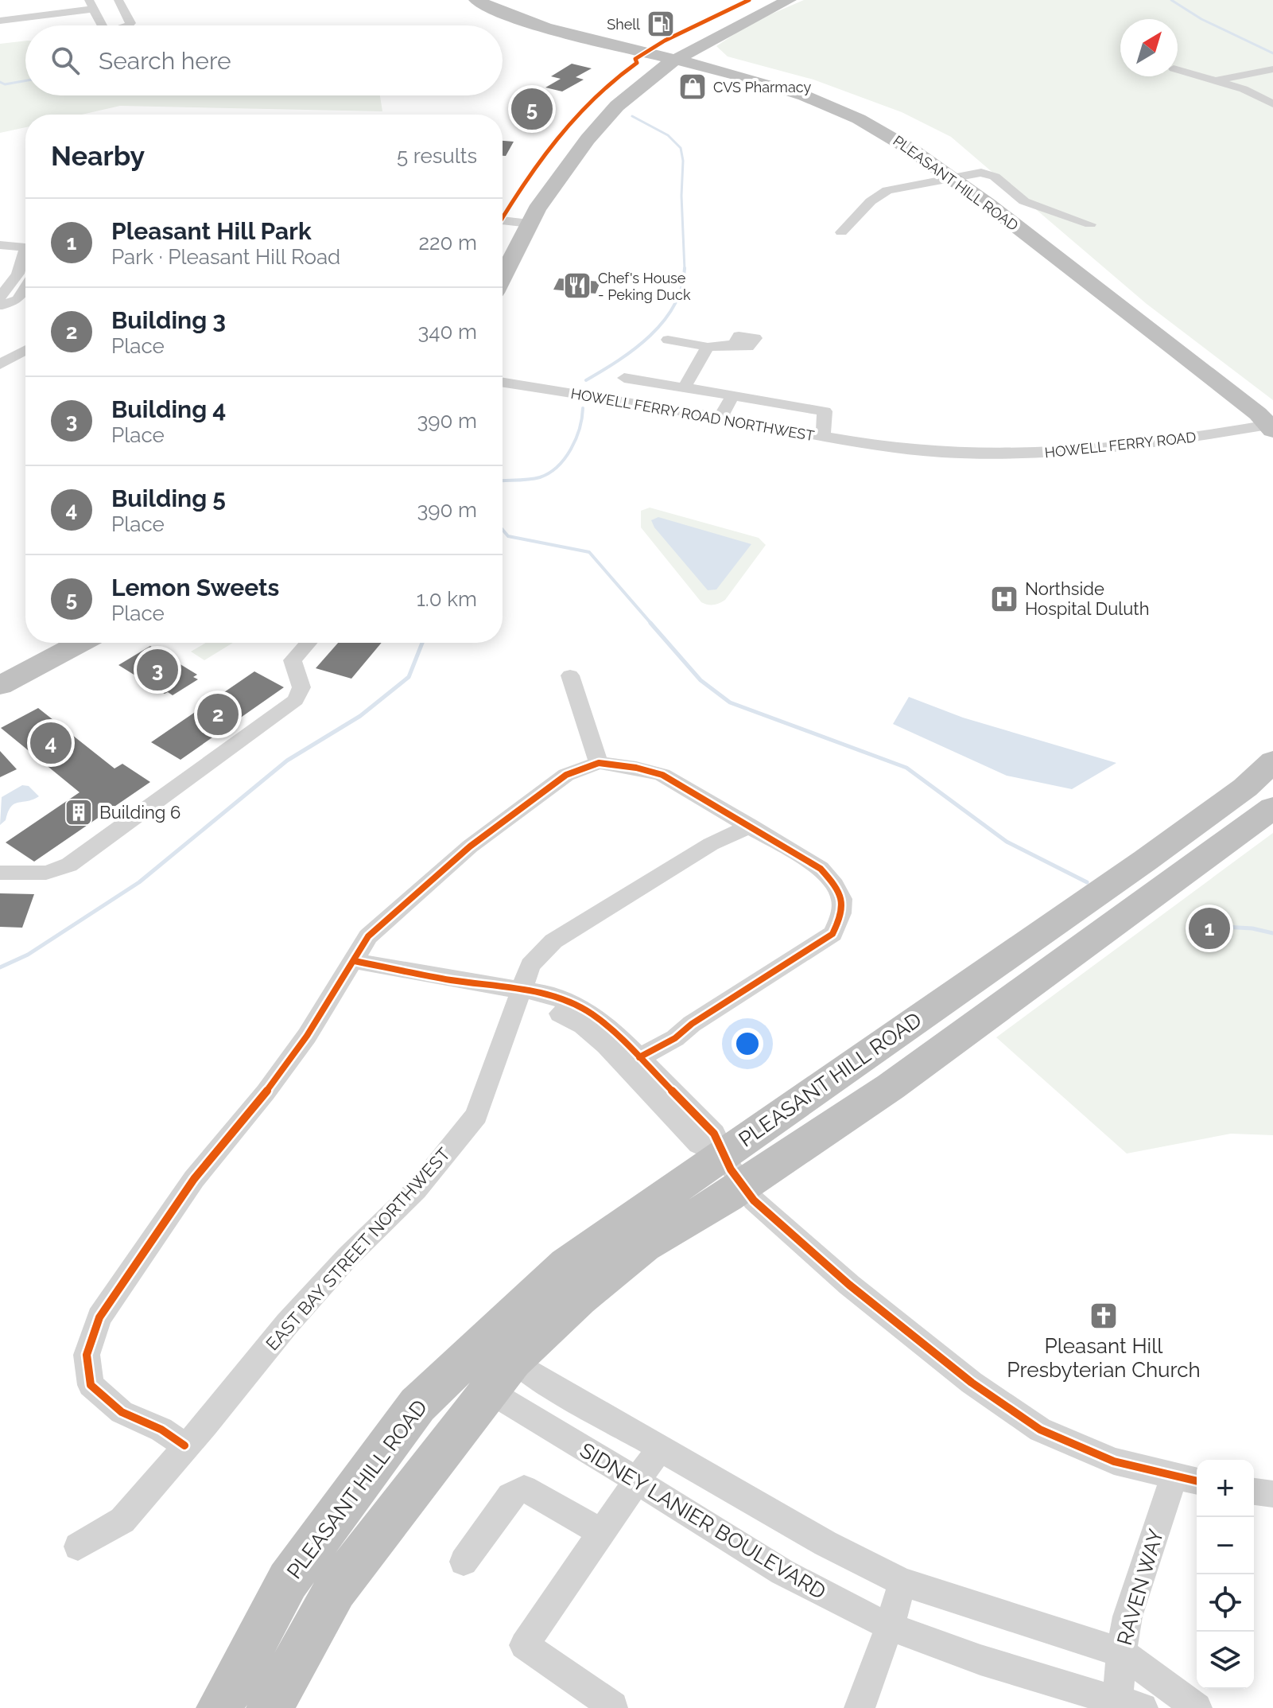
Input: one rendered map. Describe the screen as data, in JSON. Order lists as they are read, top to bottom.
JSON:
{
  "streets": {
    "highway": ["PLEASANT HILL ROAD"],
    "street": [
      "HOWELL FERRY ROAD NORTHWEST",
      "HOWELL FERRY ROAD",
      "EAST BAY STREET NORTHWEST",
      "SIDNEY LANIER BOULEVARD",
      "RAVEN WAY"
    ]
  },
  "crossings": [
    ["PLEASANT HILL ROAD", "HOWELL FERRY ROAD"],
    ["PLEASANT HILL ROAD", "SIDNEY LANIER BOULEVARD"],
    ["HOWELL FERRY ROAD NORTHWEST", "HOWELL FERRY ROAD"],
    ["SIDNEY LANIER BOULEVARD", "RAVEN WAY"]
  ],
  "places": {
    "fuel station": ["Shell"],
    "shop": ["CVS Pharmacy"],
    "restaurant": ["Chef's House - Peking Duck"],
    "hospital": ["Northside Hospital Duluth"],
    "building": ["Building 6"],
    "church": ["Pleasant Hill Presbyterian Church"]
  },
  "north": "top right",
  "page": {
    "search": "Search here",
    "pins": [
      "5",
      "3",
      "2",
      "4",
      "1"
    ],
    "heading": ["Nearby", "5 results"],
    "list": [
      {
        "mark": "1",
        "name": "Pleasant Hill Park",
        "note": "Park · Pleasant Hill Road",
        "value": "220 m"
      },
      {
        "mark": "2",
        "name": "Building 3",
        "note": "Place",
        "value": "340 m"
      },
      {
        "mark": "3",
        "name": "Building 4",
        "note": "Place",
        "value": "390 m"
      },
      {
        "mark": "4",
        "name": "Building 5",
        "note": "Place",
        "value": "390 m"
      },
      {
        "mark": "5",
        "name": "Lemon Sweets",
        "note": "Place",
        "value": "1.0 km"
      }
    ],
    "map_buttons": ["+", "−"]
  }
}
